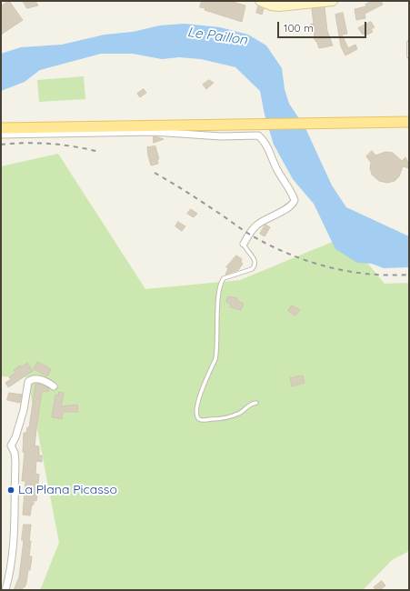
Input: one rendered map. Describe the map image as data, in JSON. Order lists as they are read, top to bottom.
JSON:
{
  "water": ["Le Paillon"],
  "places": ["La Plana Picasso"],
  "scale_bar": "100 m"
}
